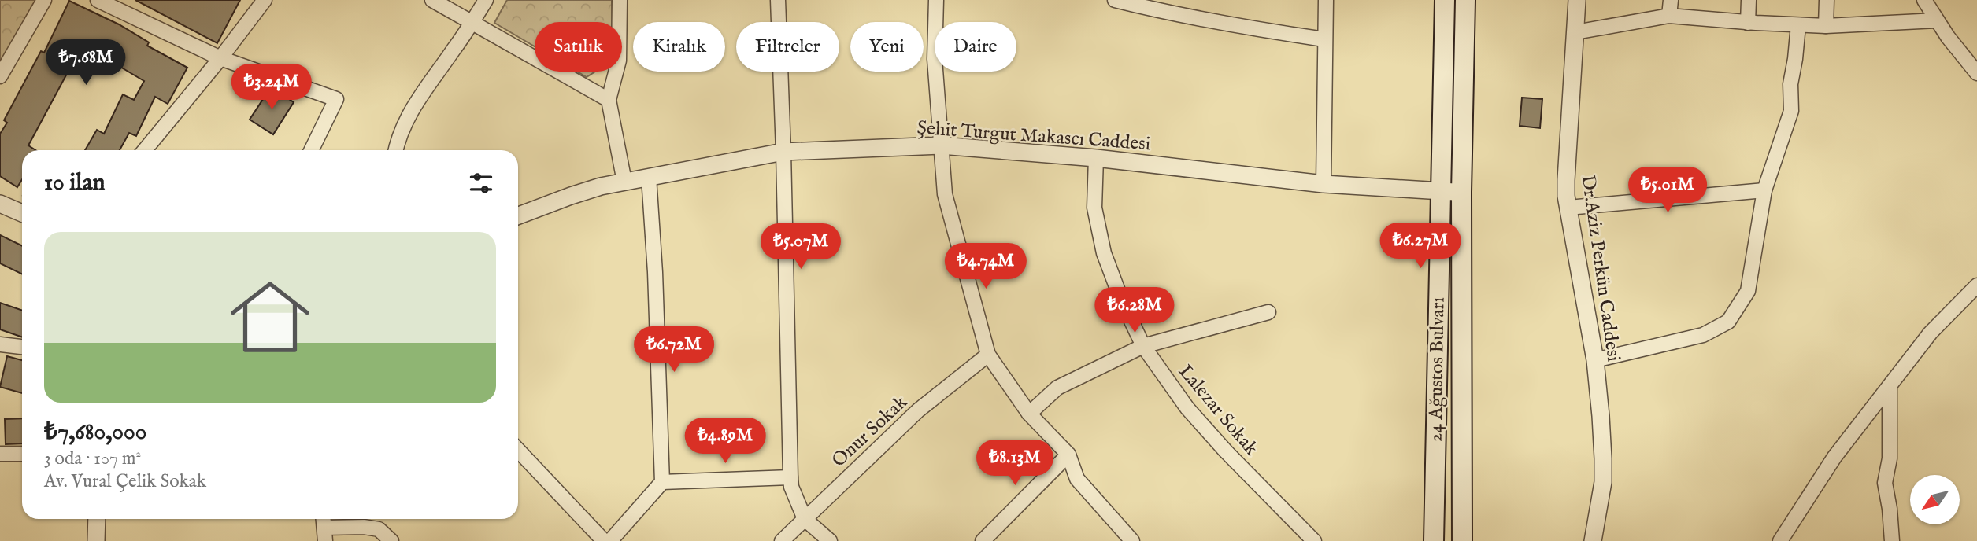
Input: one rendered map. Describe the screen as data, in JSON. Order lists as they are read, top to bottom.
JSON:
{
  "streets": {
    "main road": ["24 Ağustos Bulvarı"],
    "street": [
      "Şehit Turgut Makascı Caddesi",
      "Dr.Aziz Perkün Caddesi",
      "Lalezar Sokak",
      "Onur Sokak"
    ]
  },
  "crossings": [
    ["Şehit Turgut Makascı Caddesi", "24 Ağustos Bulvarı"],
    ["Şehit Turgut Makascı Caddesi", "Lalezar Sokak"]
  ],
  "north": "bottom left",
  "page": {
    "chip": [
      "Satılık",
      "Kiralık",
      "Filtreler",
      "Yeni",
      "Daire"
    ],
    "price": [
      "₺7.68M",
      "₺3.24M",
      "₺5.01M",
      "₺6.27M",
      "₺5.07M",
      "₺4.74M",
      "₺6.28M",
      "₺6.72M",
      "₺4.89M",
      "₺8.13M"
    ],
    "heading": "10 ilan",
    "list": [
      {
        "name": "₺7,680,000",
        "note": "3 oda · 107 m² · Av. Vural Çelik Sokak"
      }
    ]
  }
}
